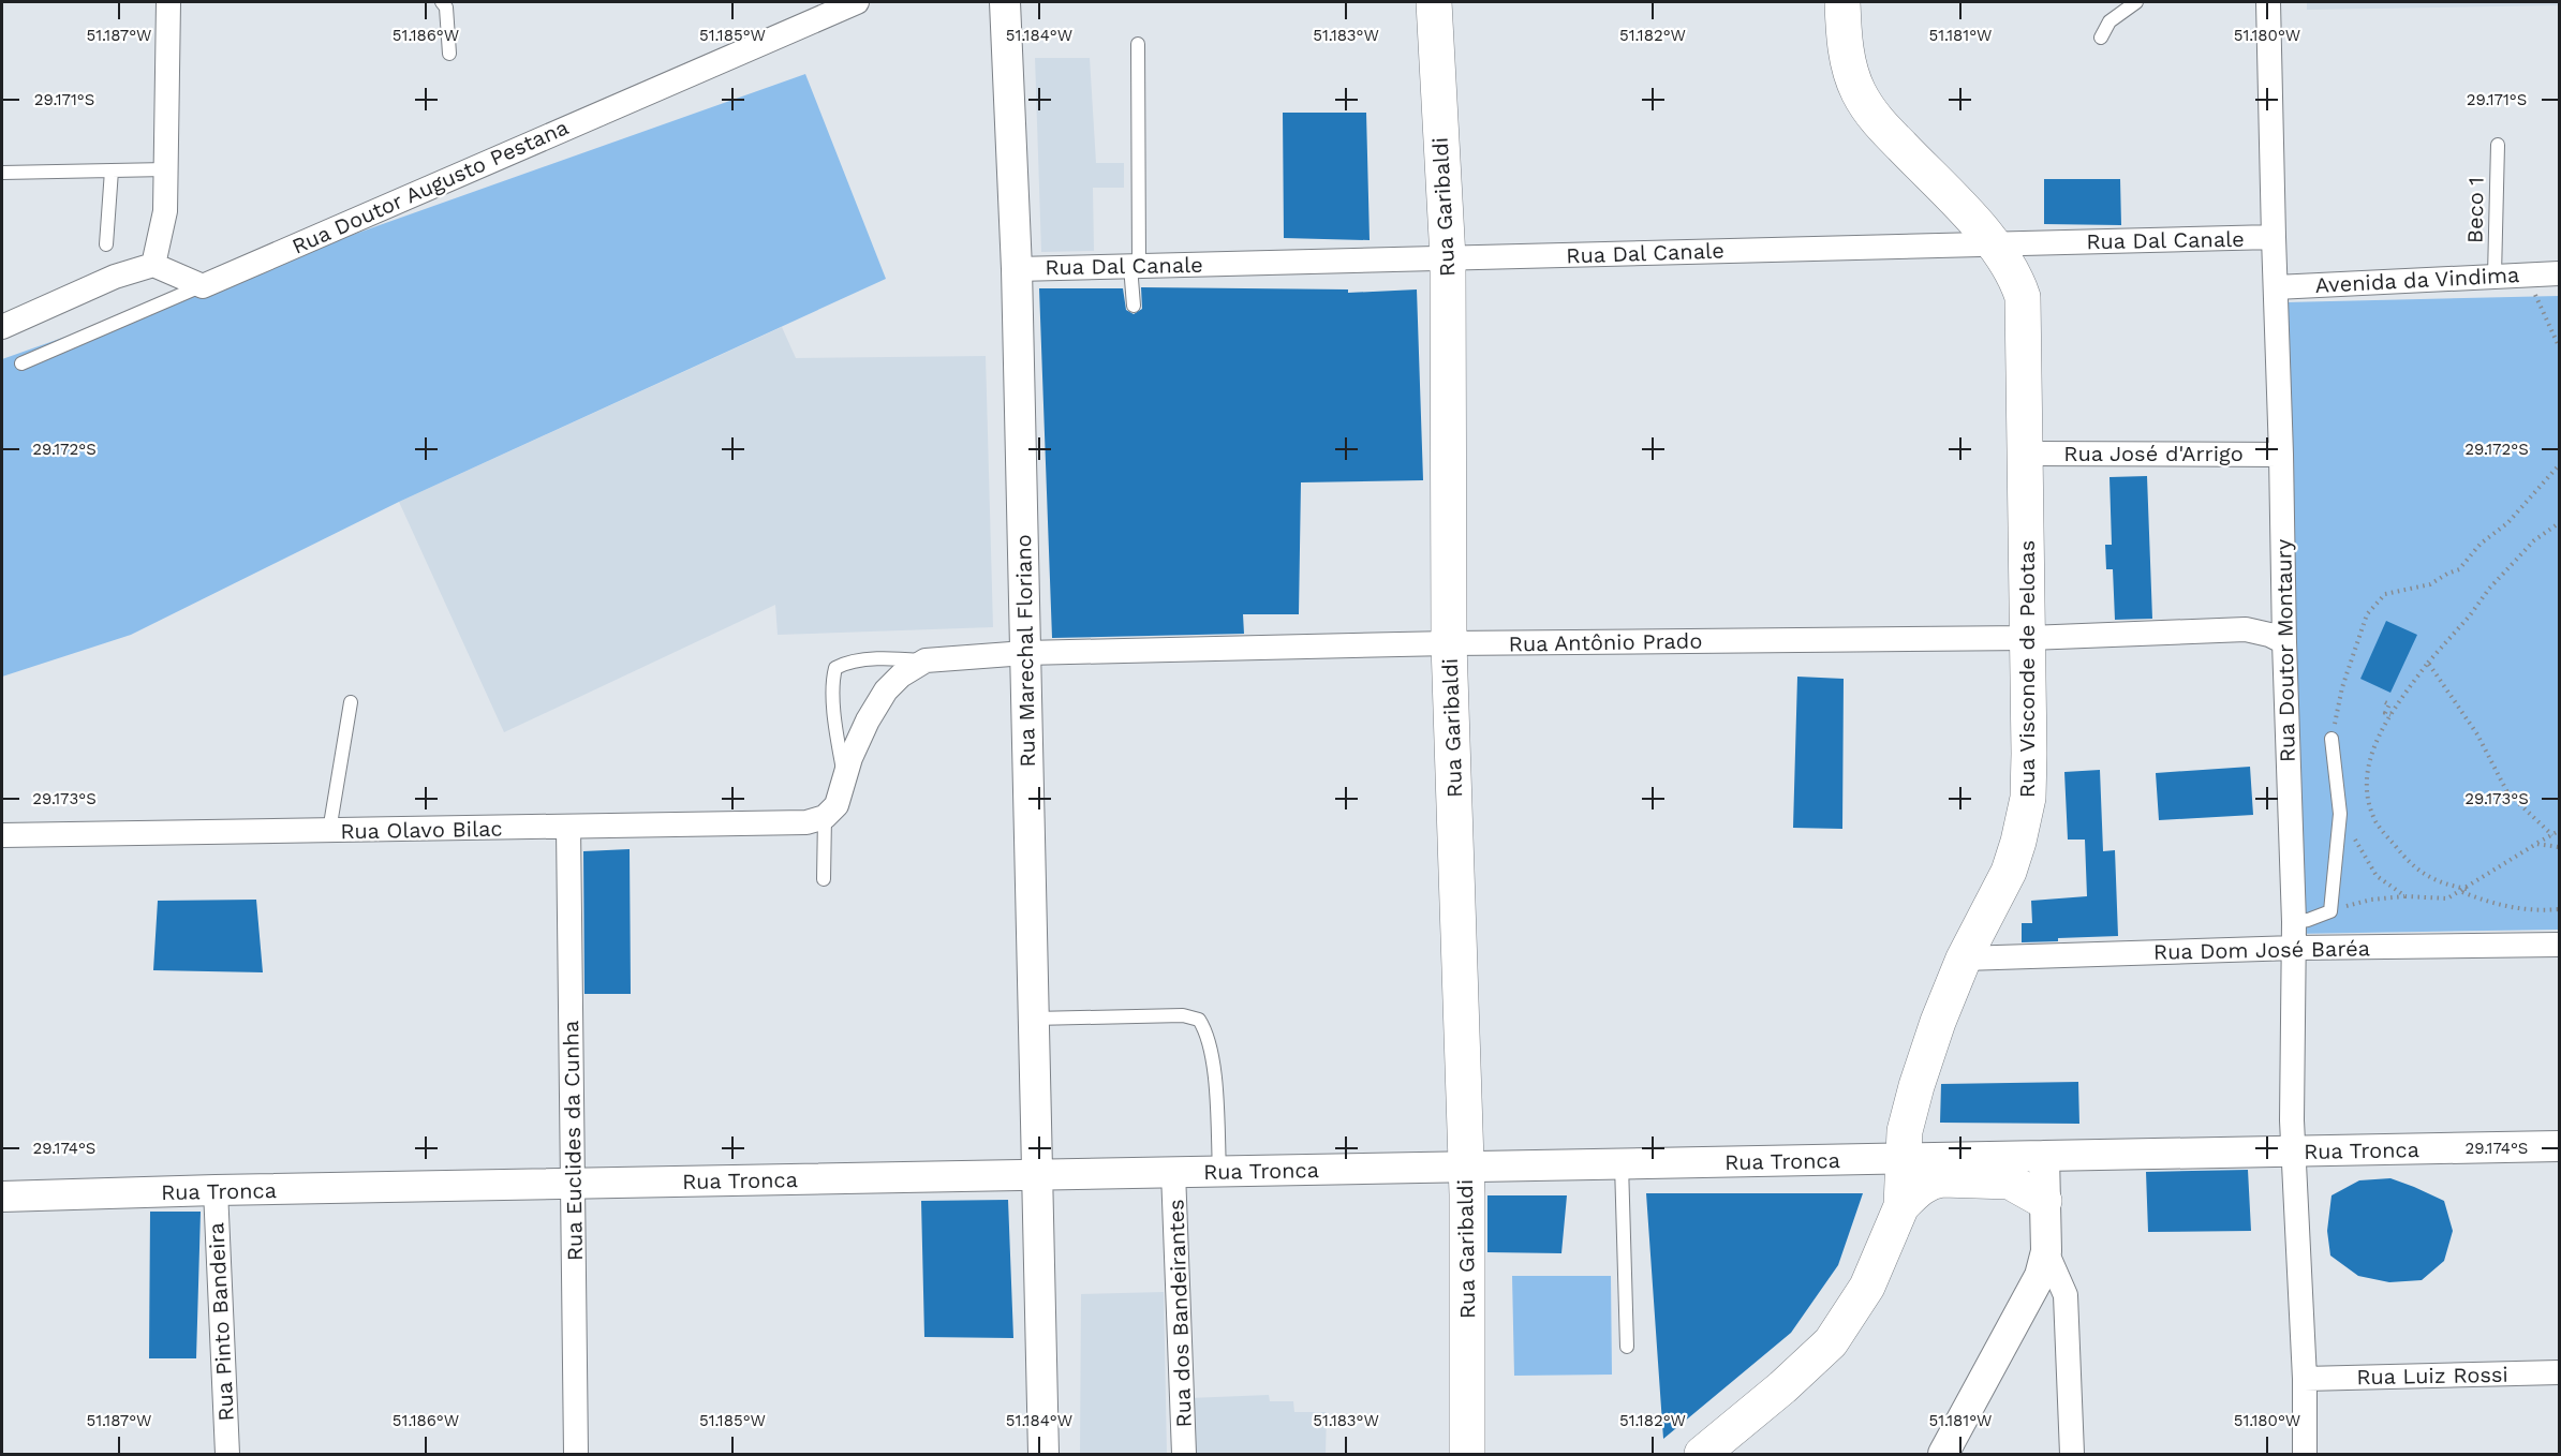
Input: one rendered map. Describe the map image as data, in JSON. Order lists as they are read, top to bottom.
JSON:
{
  "streets": {
    "main road": ["Rua Garibaldi", "Rua Visconde de Pelotas"],
    "street": [
      "Rua Doutor Augusto Pestana",
      "Rua Dal Canale",
      "Avenida da Vindima",
      "Rua José d'Arrigo",
      "Rua Antônio Prado",
      "Rua Marechal Floriano",
      "Rua Doutor Montaury",
      "Rua Olavo Bilac",
      "Rua Dom José Baréa",
      "Rua Euclides da Cunha",
      "Rua Tronca",
      "Rua dos Bandeirantes",
      "Rua Pinto Bandeira",
      "Rua Luiz Rossi"
    ],
    "lane": ["Beco 1"]
  },
  "crossings": [
    ["Rua Garibaldi", "Rua Dal Canale"],
    ["Rua Garibaldi", "Rua Antônio Prado"],
    ["Rua Garibaldi", "Rua Tronca"],
    ["Beco 1", "Avenida da Vindima"],
    ["Rua Dal Canale", "Rua Marechal Floriano"],
    ["Rua Dal Canale", "Rua Doutor Montaury"],
    ["Rua Dal Canale", "Rua Visconde de Pelotas"],
    ["Avenida da Vindima", "Rua Doutor Montaury"],
    ["Rua José d'Arrigo", "Rua Doutor Montaury"],
    ["Rua José d'Arrigo", "Rua Visconde de Pelotas"],
    ["Rua Antônio Prado", "Rua Marechal Floriano"],
    ["Rua Antônio Prado", "Rua Doutor Montaury"],
    ["Rua Antônio Prado", "Rua Visconde de Pelotas"],
    ["Rua Antônio Prado", "Rua Olavo Bilac"],
    ["Rua Marechal Floriano", "Rua Tronca"],
    ["Rua Doutor Montaury", "Rua Dom José Baréa"],
    ["Rua Doutor Montaury", "Rua Tronca"],
    ["Rua Doutor Montaury", "Rua Luiz Rossi"],
    ["Rua Visconde de Pelotas", "Rua Dom José Baréa"],
    ["Rua Visconde de Pelotas", "Rua Tronca"],
    ["Rua Olavo Bilac", "Rua Euclides da Cunha"],
    ["Rua Euclides da Cunha", "Rua Tronca"],
    ["Rua Tronca", "Rua dos Bandeirantes"],
    ["Rua Tronca", "Rua Pinto Bandeira"]
  ],
  "coordinates": [
    "51.187°W",
    "51.186°W",
    "51.185°W",
    "51.184°W",
    "51.183°W",
    "51.182°W",
    "51.181°W",
    "51.180°W",
    "29.171°S",
    "29.172°S",
    "29.173°S",
    "29.174°S"
  ]
}
